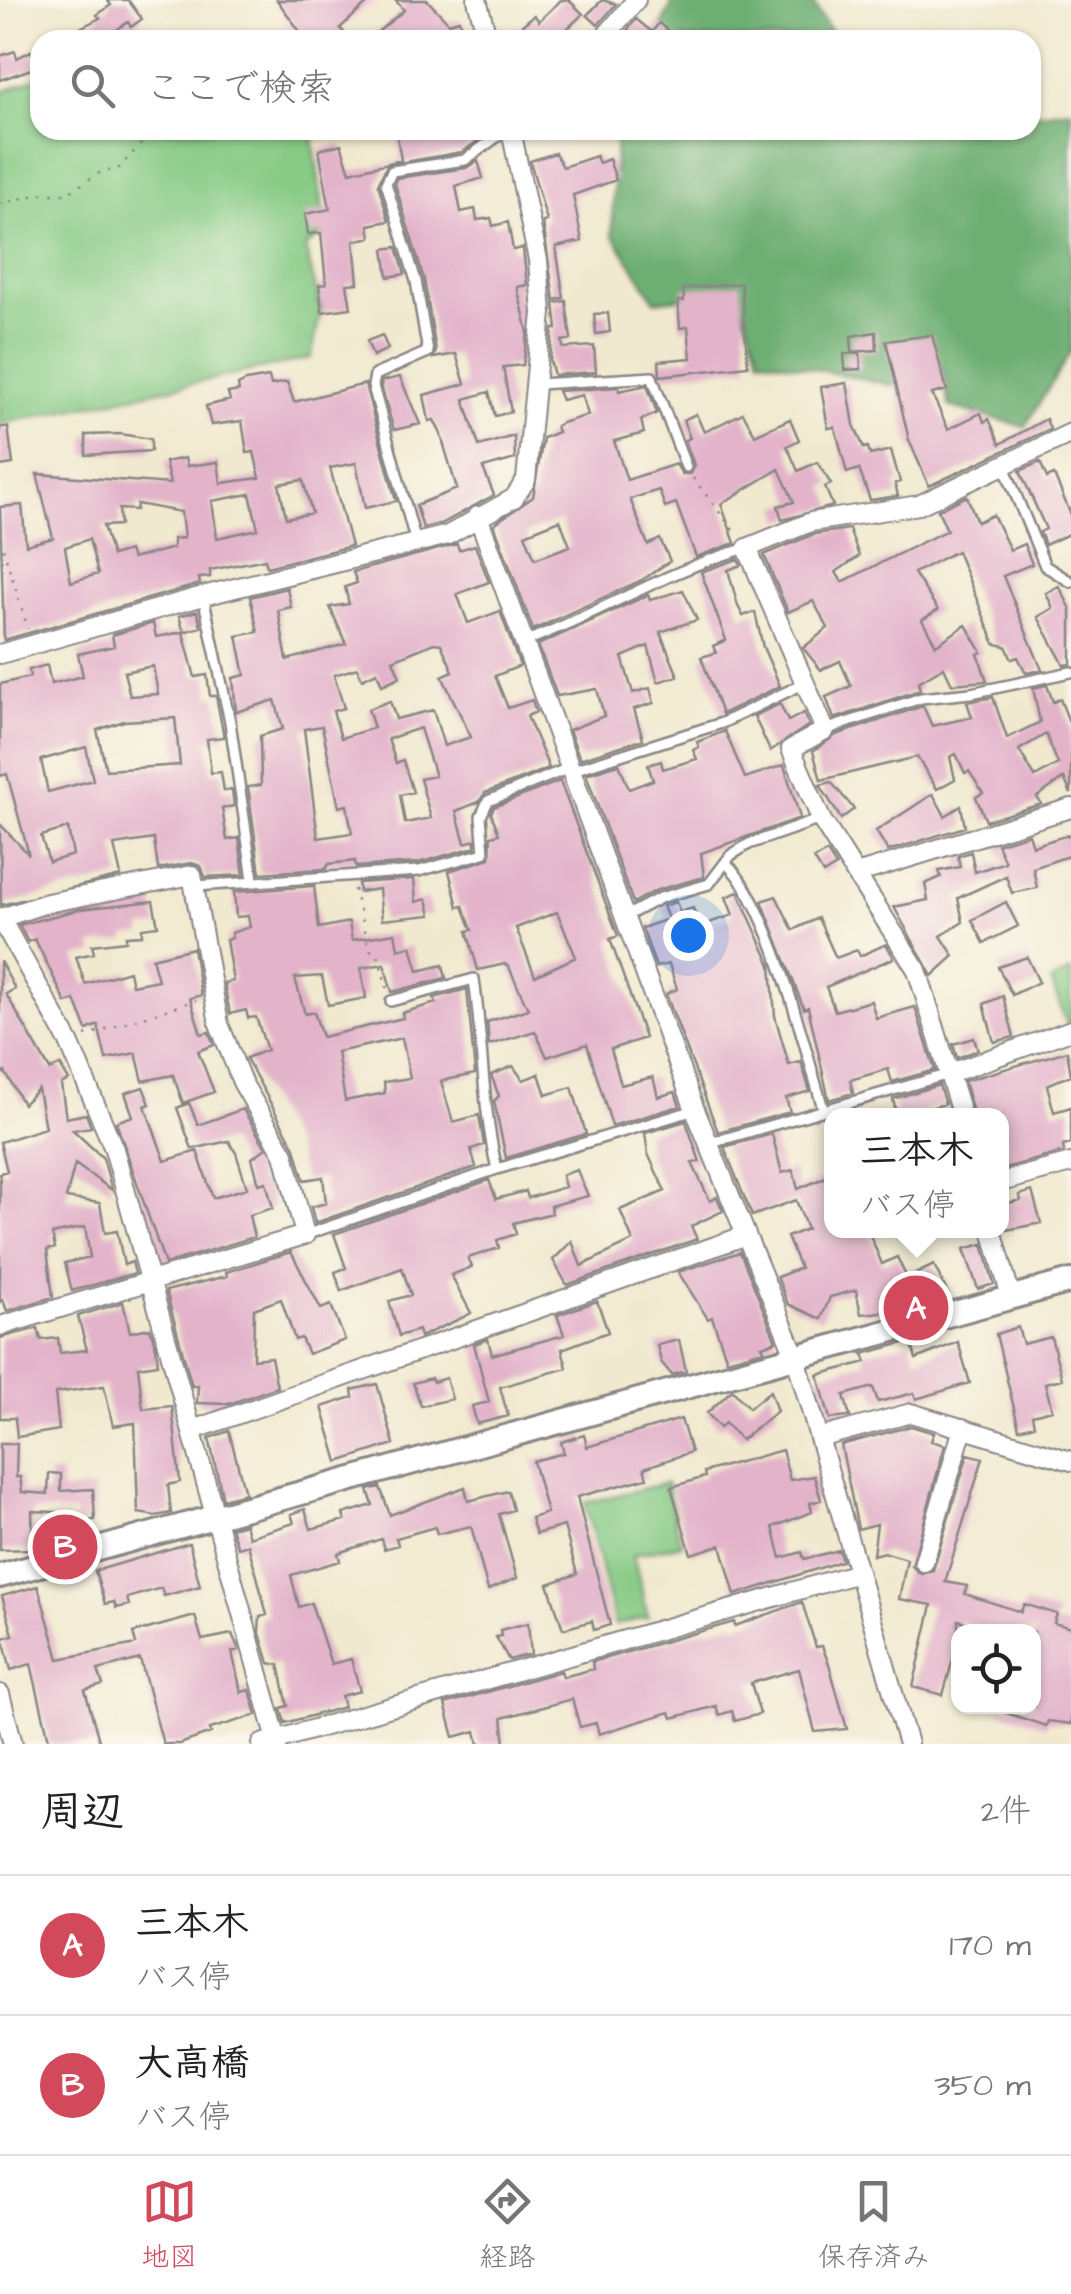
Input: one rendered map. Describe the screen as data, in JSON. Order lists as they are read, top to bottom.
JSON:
{
  "page": {
    "search": "ここで検索",
    "popup": ["三本木", "バス停"],
    "pins": ["A", "B"],
    "heading": ["周辺", "2件"],
    "list": [
      {
        "mark": "A",
        "name": "三本木",
        "note": "バス停",
        "value": "170 m"
      },
      {
        "mark": "B",
        "name": "大高橋",
        "note": "バス停",
        "value": "350 m"
      }
    ],
    "nav": ["地図", "経路", "保存済み"]
  }
}
